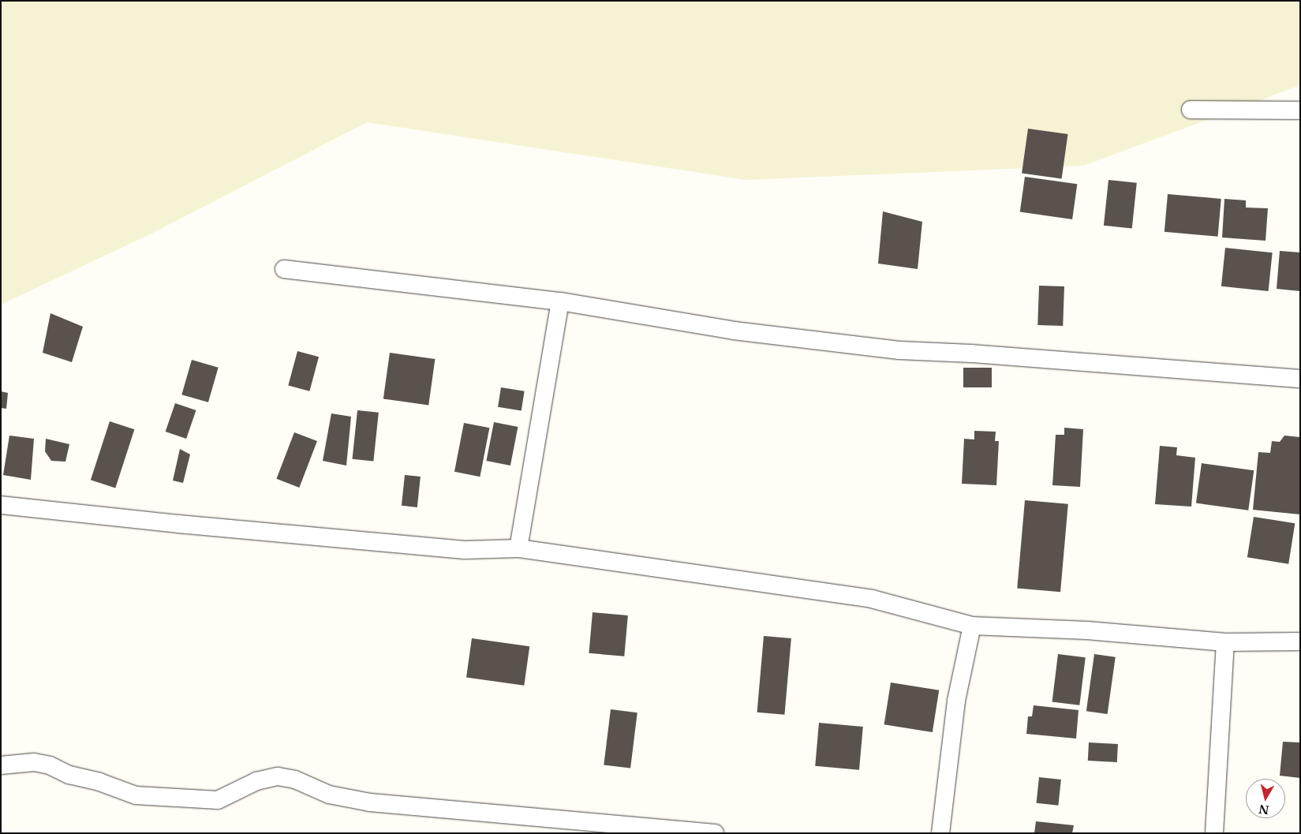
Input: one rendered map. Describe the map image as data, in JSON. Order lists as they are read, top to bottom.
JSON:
{
  "north": "bottom"
}
